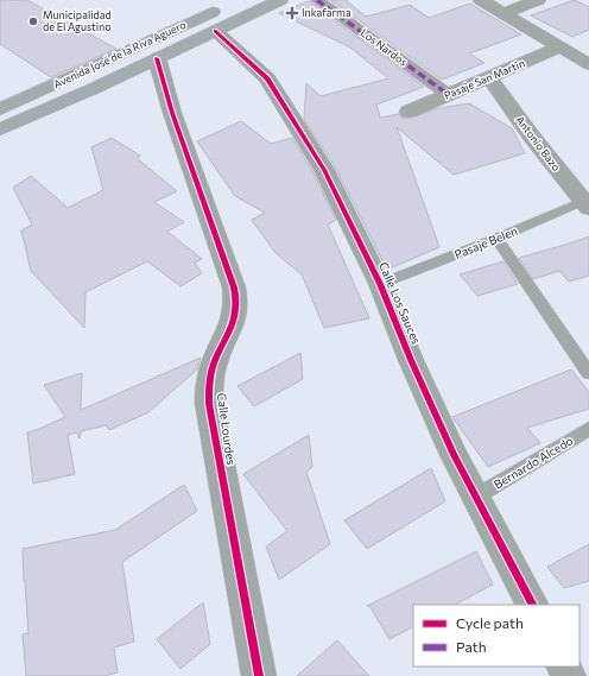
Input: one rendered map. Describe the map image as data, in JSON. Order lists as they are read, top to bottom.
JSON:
{
  "streets": {
    "main road": ["Avenida José de la Riva Aguero"],
    "street": [
      "Los Nardos",
      "Pasaje San Martin",
      "Antonio Bazo",
      "Calle Los Sauces",
      "Calle Lourdes"
    ],
    "lane": ["Pasaje Belen", "Bernardo Alcedo"]
  },
  "crossings": [
    ["Los Nardos", "Pasaje San Martin"],
    ["Avenida José de la Riva Aguero", "Calle Los Sauces"],
    ["Avenida José de la Riva Aguero", "Calle Lourdes"],
    ["Pasaje San Martin", "Antonio Bazo"],
    ["Antonio Bazo", "Pasaje Belen"],
    ["Pasaje Belen", "Calle Los Sauces"],
    ["Calle Los Sauces", "Bernardo Alcedo"]
  ],
  "places": {
    "health": ["Inkafarma"],
    "other": ["Municipalidad de El Agustino"]
  },
  "legend": ["Cycle path", "Path"]
}
